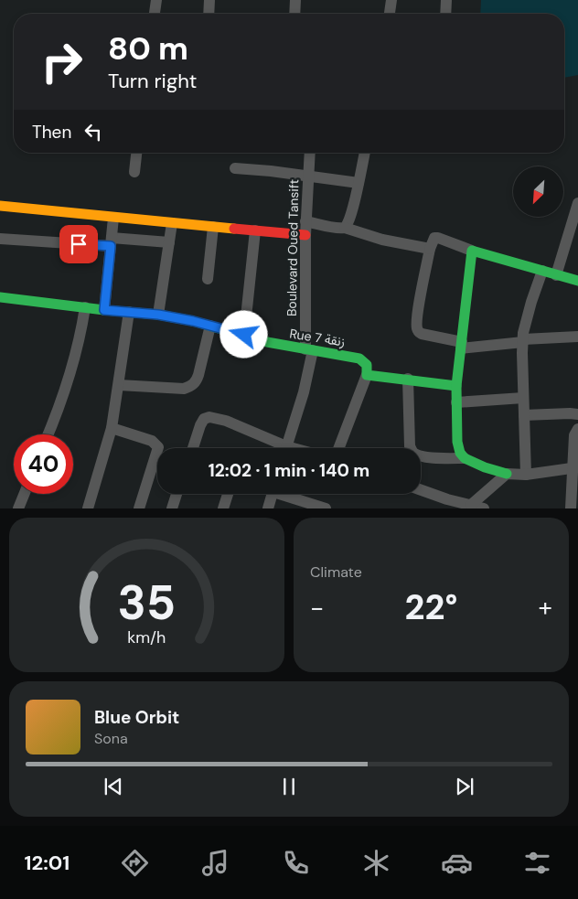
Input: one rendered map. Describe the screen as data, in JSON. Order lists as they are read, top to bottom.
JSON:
{
  "streets": {
    "street": ["Boulevard Oued Tansift", "Rue 7 زنقة"]
  },
  "crossings": [
    ["Boulevard Oued Tansift", "Rue 7 زنقة"]
  ],
  "north": "bottom left",
  "page": {
    "turn": ["80 m", "Turn right"],
    "then": "Then",
    "limit": "40",
    "trip": "12:02 · 1 min · 140 m",
    "tile": "Climate",
    "heat": ["−", "22°", "+"],
    "song": ["Blue Orbit", "Sona"],
    "tabs": "12:01",
    "gauge": ["35", "km/h"]
  }
}
